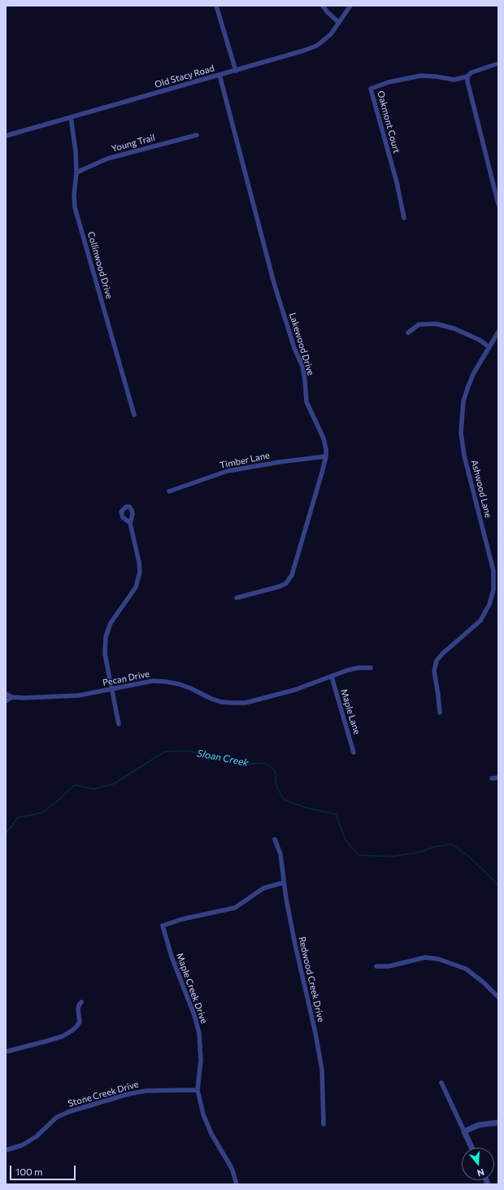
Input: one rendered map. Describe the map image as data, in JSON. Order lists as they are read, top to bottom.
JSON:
{
  "streets": {
    "street": [
      "Old Stacy Road",
      "Oakmont Court",
      "Young Trail",
      "Collinwood Drive",
      "Lakewood Drive",
      "Timber Lane",
      "Ashwood Lane",
      "Pecan Drive",
      "Maple Lane",
      "Redwood Creek Drive",
      "Maple Creek Drive",
      "Stone Creek Drive"
    ]
  },
  "crossings": [
    ["Old Stacy Road", "Collinwood Drive"],
    ["Old Stacy Road", "Lakewood Drive"],
    ["Young Trail", "Collinwood Drive"],
    ["Lakewood Drive", "Timber Lane"],
    ["Pecan Drive", "Maple Lane"],
    ["Redwood Creek Drive", "Maple Creek Drive"],
    ["Maple Creek Drive", "Stone Creek Drive"]
  ],
  "water": ["Sloan Creek"],
  "scale_bar": "100 m",
  "north": "bottom"
}
